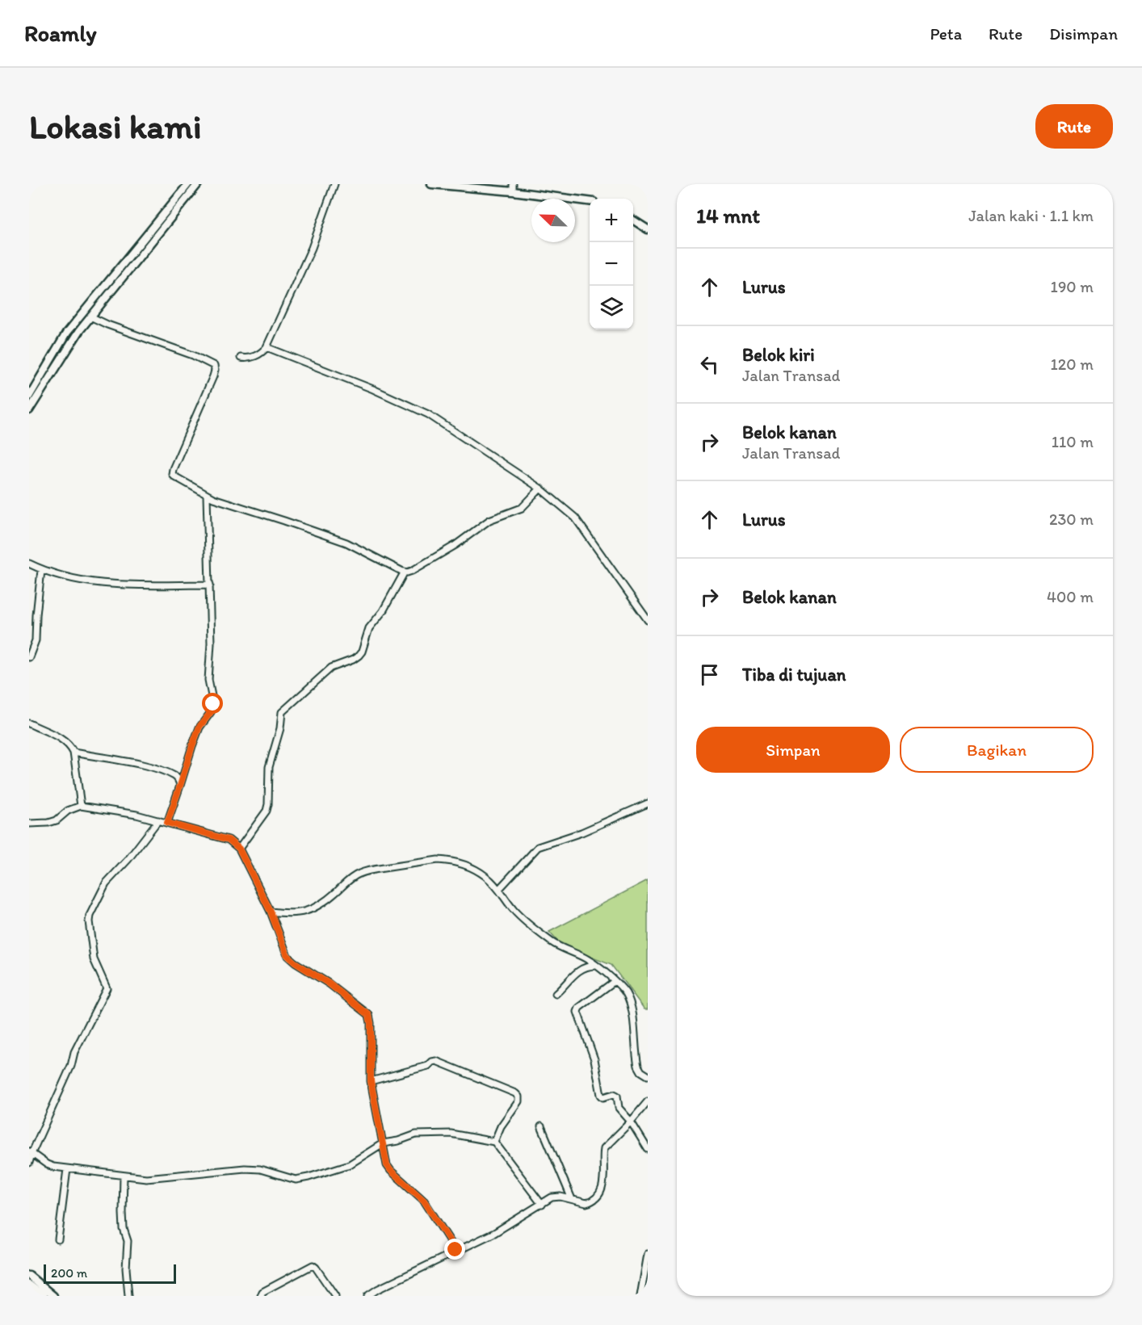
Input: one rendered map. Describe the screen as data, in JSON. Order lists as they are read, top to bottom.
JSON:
{
  "scale_bar": "200 m",
  "north": "top left",
  "page": {
    "header": "Roamly",
    "nav": ["Peta", "Rute", "Disimpan"],
    "buttons": [
      "Rute",
      ["Simpan", "Bagikan"]
    ],
    "title": "Lokasi kami",
    "heading": ["14 mnt", "Jalan kaki · 1.1 km"],
    "map_buttons": ["+", "−"],
    "list": [
      ["Lurus", "190 m"],
      ["Belok kiri", "Jalan Transad", "120 m"],
      ["Belok kanan", "Jalan Transad", "110 m"],
      ["Lurus", "230 m"],
      ["Belok kanan", "400 m"],
      "Tiba di tujuan"
    ],
    "scale": "200 m"
  }
}
